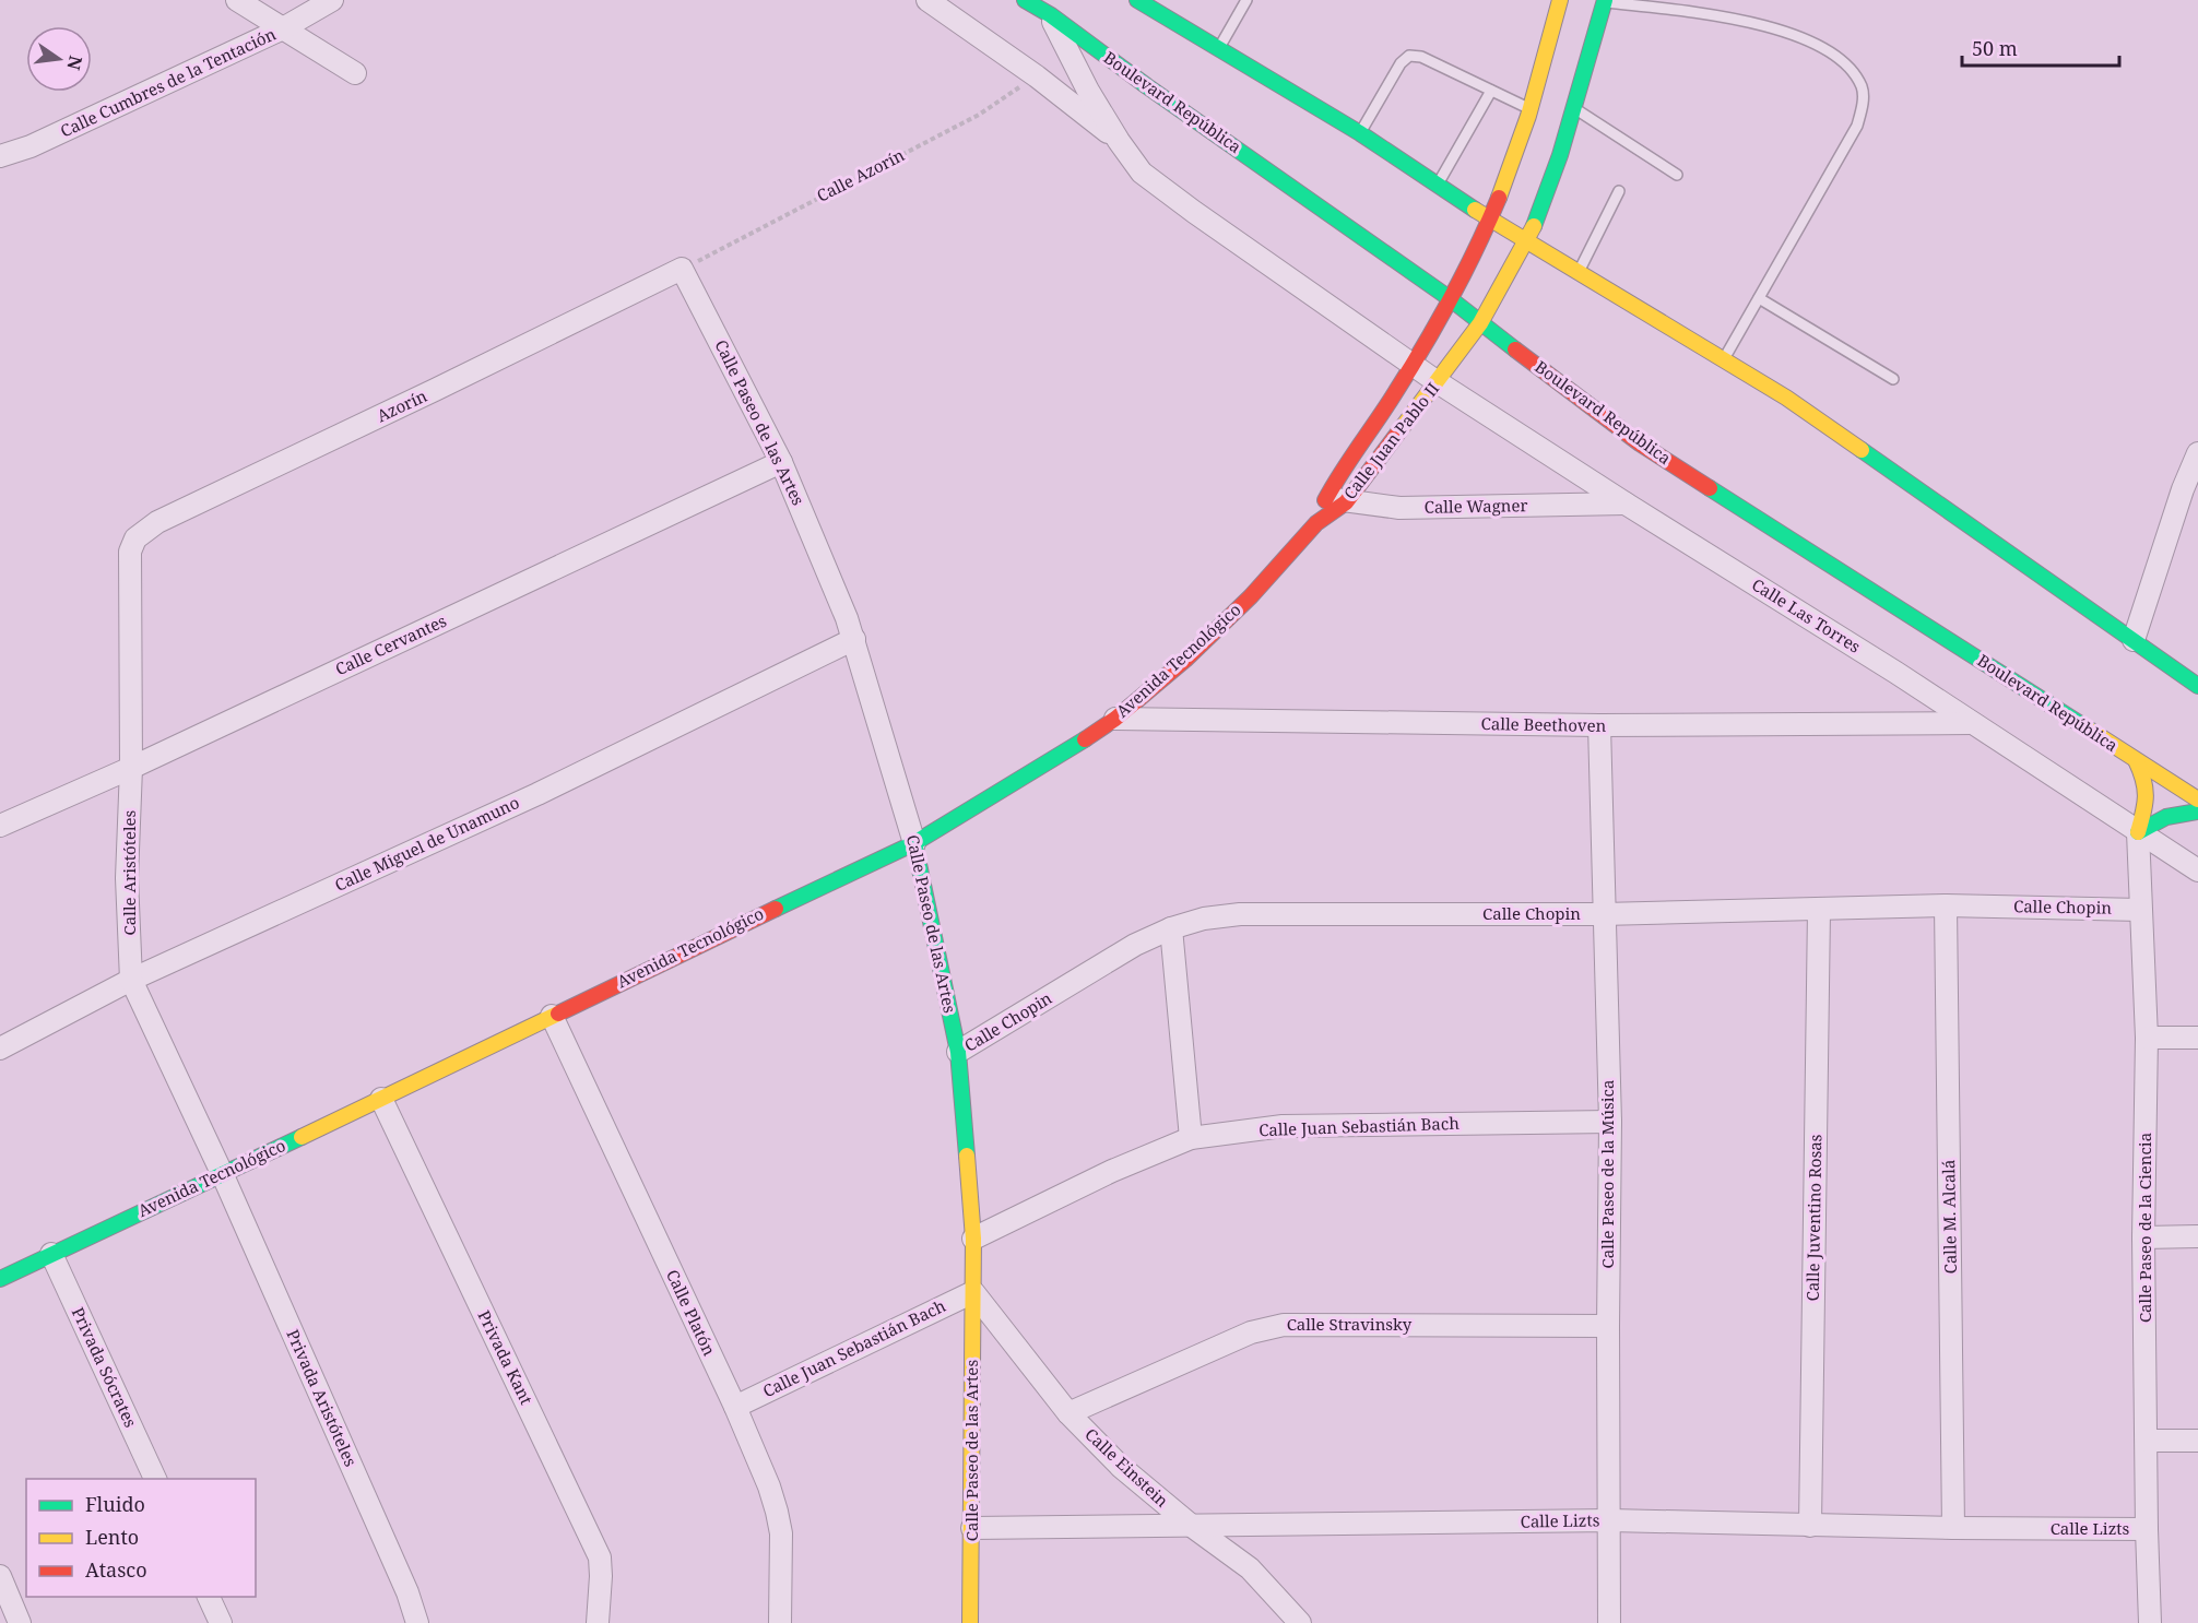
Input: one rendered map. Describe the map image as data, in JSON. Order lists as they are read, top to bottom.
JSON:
{
  "streets": {
    "main road": [
      "Boulevard República",
      "Calle Paseo de las Artes",
      "Calle Juan Pablo II",
      "Avenida Tecnológico"
    ],
    "street": [
      "Calle Cumbres de la Tentación",
      "Azorín",
      "Calle Wagner",
      "Calle Las Torres",
      "Calle Cervantes",
      "Calle Beethoven",
      "Calle Miguel de Unamuno",
      "Calle Aristóteles",
      "Calle Chopin",
      "Calle Juan Sebastián Bach",
      "Calle Paseo de la Música",
      "Calle M. Alcalá",
      "Calle Juventino Rosas",
      "Calle Paseo de la Ciencia",
      "Calle Platón",
      "Calle Stravinsky",
      "Privada Kant",
      "Privada Sócrates",
      "Privada Aristóteles",
      "Calle Einstein",
      "Calle Lizts"
    ],
    "path": ["Calle Azorín"]
  },
  "crossings": [
    ["Boulevard República", "Calle Juan Pablo II"],
    ["Calle Azorín", "Azorín"],
    ["Calle Azorín", "Calle Paseo de las Artes"],
    ["Azorín", "Calle Paseo de las Artes"],
    ["Azorín", "Calle Aristóteles"],
    ["Calle Paseo de las Artes", "Calle Cervantes"],
    ["Calle Paseo de las Artes", "Avenida Tecnológico"],
    ["Calle Paseo de las Artes", "Calle Miguel de Unamuno"],
    ["Calle Paseo de las Artes", "Calle Chopin"],
    ["Calle Paseo de las Artes", "Calle Juan Sebastián Bach"],
    ["Calle Paseo de las Artes", "Calle Einstein"],
    ["Calle Paseo de las Artes", "Calle Lizts"],
    ["Calle Juan Pablo II", "Calle Wagner"],
    ["Calle Juan Pablo II", "Calle Las Torres"],
    ["Calle Juan Pablo II", "Avenida Tecnológico"],
    ["Calle Wagner", "Calle Las Torres"],
    ["Calle Las Torres", "Calle Beethoven"],
    ["Calle Las Torres", "Calle Paseo de la Ciencia"],
    ["Calle Cervantes", "Calle Aristóteles"],
    ["Avenida Tecnológico", "Calle Beethoven"],
    ["Avenida Tecnológico", "Calle Aristóteles"],
    ["Avenida Tecnológico", "Calle Platón"],
    ["Avenida Tecnológico", "Privada Kant"],
    ["Avenida Tecnológico", "Privada Sócrates"],
    ["Avenida Tecnológico", "Privada Aristóteles"],
    ["Calle Beethoven", "Calle Paseo de la Música"],
    ["Calle Miguel de Unamuno", "Calle Aristóteles"],
    ["Calle Aristóteles", "Privada Aristóteles"],
    ["Calle Chopin", "Calle Paseo de la Música"],
    ["Calle Chopin", "Calle M. Alcalá"],
    ["Calle Chopin", "Calle Juventino Rosas"],
    ["Calle Chopin", "Calle Paseo de la Ciencia"],
    ["Calle Juan Sebastián Bach", "Calle Paseo de la Música"],
    ["Calle Juan Sebastián Bach", "Calle Platón"],
    ["Calle Juan Sebastián Bach", "Calle Einstein"],
    ["Calle Paseo de la Música", "Calle Stravinsky"],
    ["Calle Paseo de la Música", "Calle Lizts"],
    ["Calle M. Alcalá", "Calle Lizts"],
    ["Calle Juventino Rosas", "Calle Lizts"],
    ["Calle Paseo de la Ciencia", "Calle Lizts"],
    ["Calle Stravinsky", "Calle Einstein"],
    ["Calle Einstein", "Calle Lizts"]
  ],
  "legend": ["Fluido", "Lento", "Atasco"],
  "scale_bar": "50 m",
  "north": "right"
}
